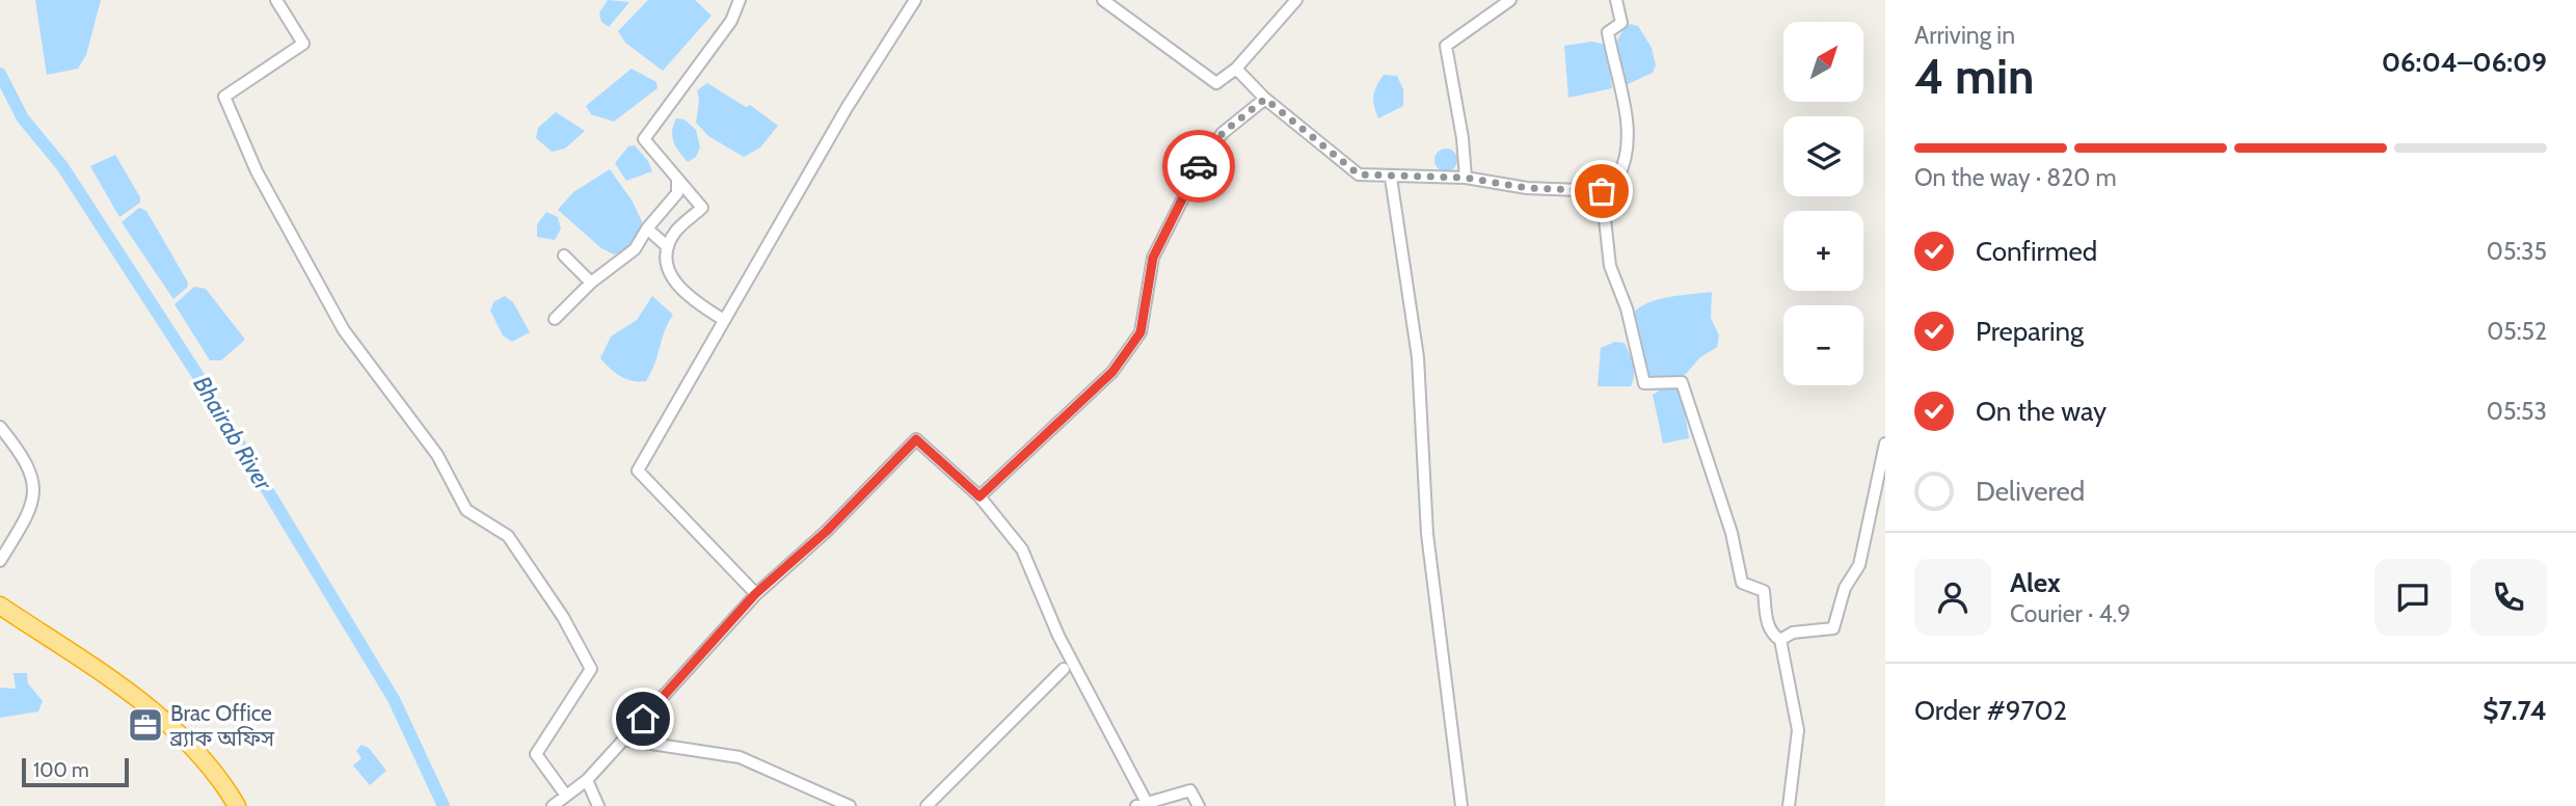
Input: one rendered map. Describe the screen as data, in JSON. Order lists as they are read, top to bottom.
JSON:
{
  "water": ["Bhairab River"],
  "places": {
    "office": ["Brac Office ব্র্যাক অফিস"]
  },
  "scale_bar": "100 m",
  "north": "top right",
  "page": {
    "heading": ["4 min", "Arriving in", "06:04–06:09"],
    "panel": [
      "Alex",
      "Courier · 4.9",
      "Order #9702",
      "$7.74"
    ],
    "map_buttons": ["+", "−"],
    "bar": "On the way · 820 m",
    "list": [
      ["Confirmed", "05:35"],
      ["Preparing", "05:52"],
      ["On the way", "05:53"],
      "Delivered"
    ],
    "scale": "100 m"
  }
}
